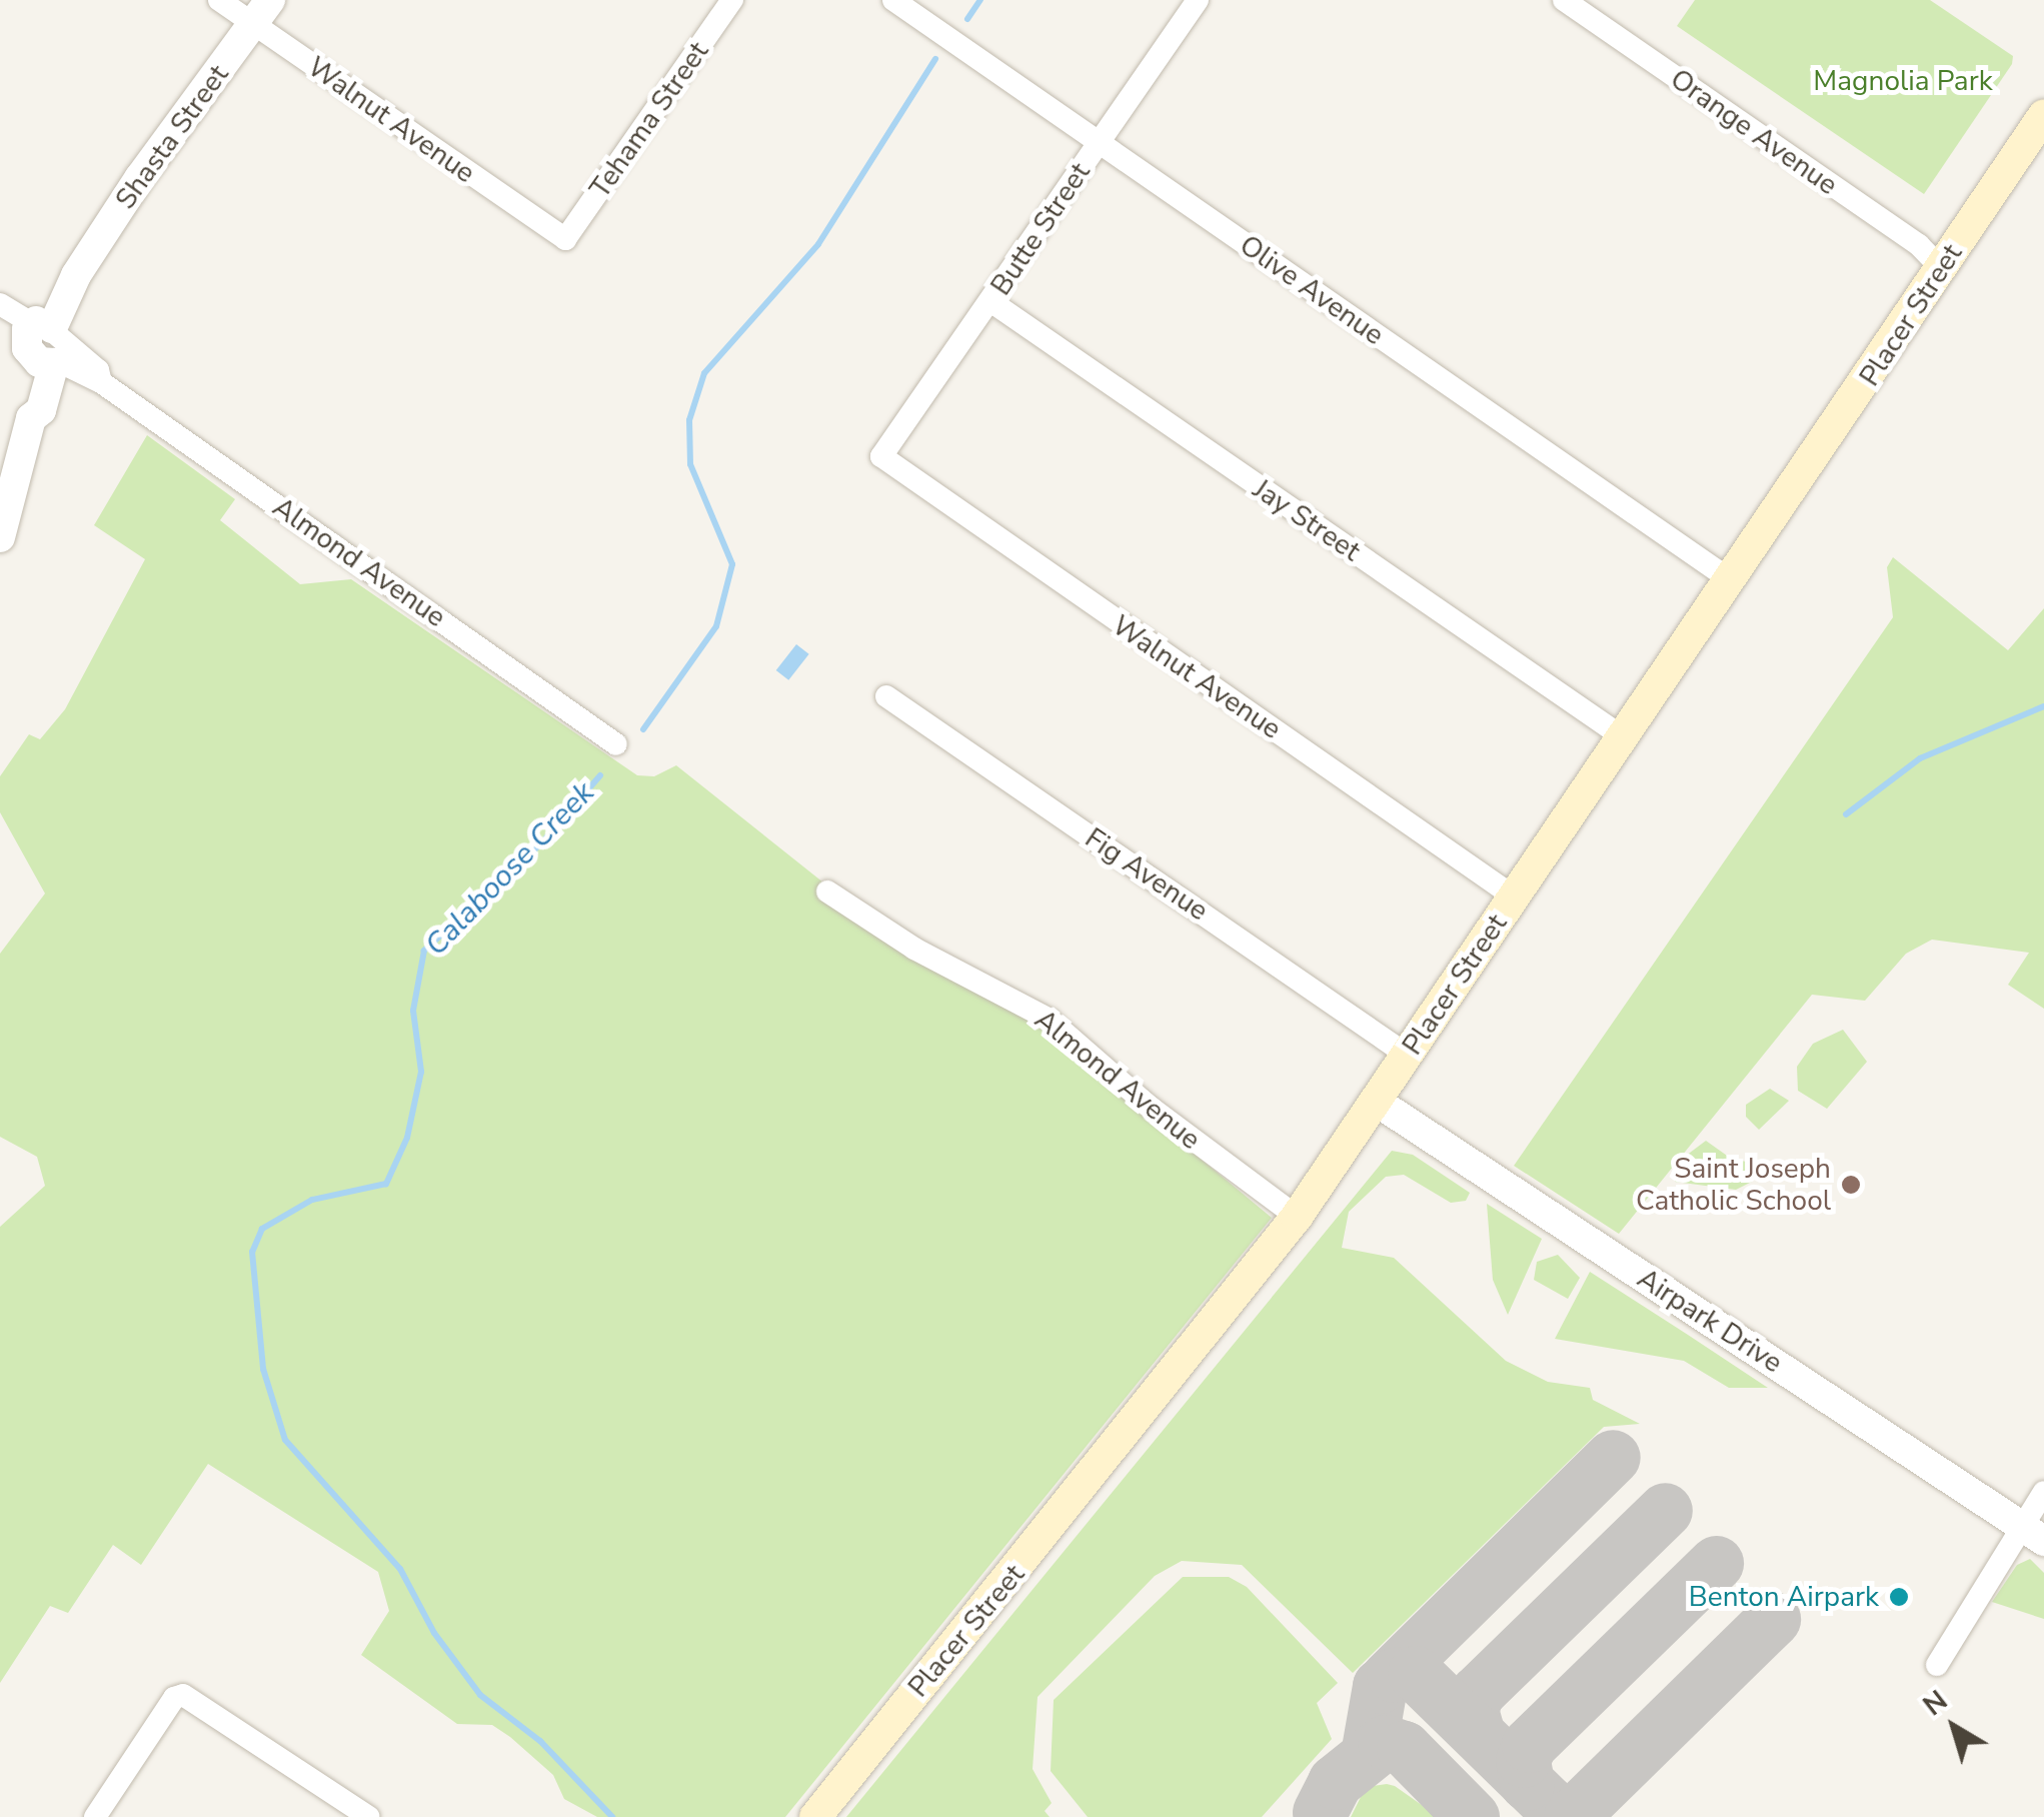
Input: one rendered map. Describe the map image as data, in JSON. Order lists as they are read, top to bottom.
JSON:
{
  "streets": {
    "main road": ["Placer Street"],
    "street": [
      "Walnut Avenue",
      "Tehama Street",
      "Orange Avenue",
      "Shasta Street",
      "Butte Street",
      "Olive Avenue",
      "Jay Street",
      "Almond Avenue",
      "Fig Avenue",
      "Airpark Drive"
    ]
  },
  "crossings": [
    ["Walnut Avenue", "Tehama Street"],
    ["Walnut Avenue", "Shasta Street"],
    ["Walnut Avenue", "Butte Street"],
    ["Walnut Avenue", "Placer Street"],
    ["Orange Avenue", "Placer Street"],
    ["Shasta Street", "Almond Avenue"],
    ["Butte Street", "Olive Avenue"],
    ["Butte Street", "Jay Street"],
    ["Olive Avenue", "Placer Street"],
    ["Placer Street", "Jay Street"],
    ["Placer Street", "Almond Avenue"],
    ["Placer Street", "Fig Avenue"],
    ["Placer Street", "Airpark Drive"]
  ],
  "water": ["Calaboose Creek"],
  "parks": ["Magnolia Park"],
  "places": ["Saint Joseph Catholic School", "Benton Airpark"],
  "north": "top left"
}
